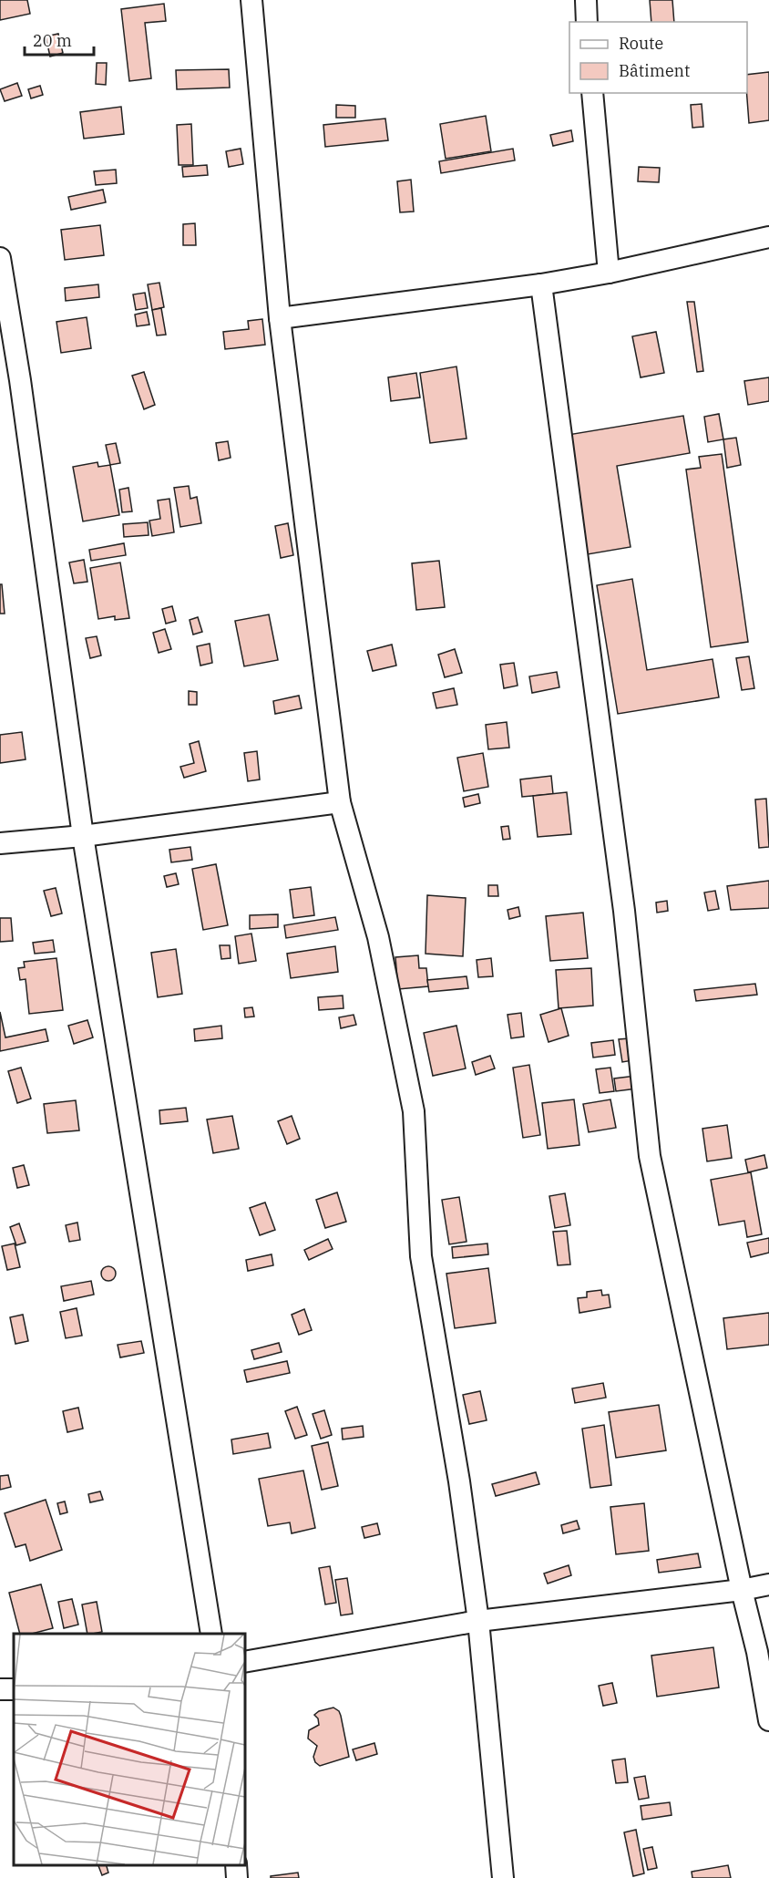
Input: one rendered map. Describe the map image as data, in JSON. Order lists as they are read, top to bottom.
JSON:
{
  "legend": ["Route", "Bâtiment"],
  "scale_bar": "20 m"
}
